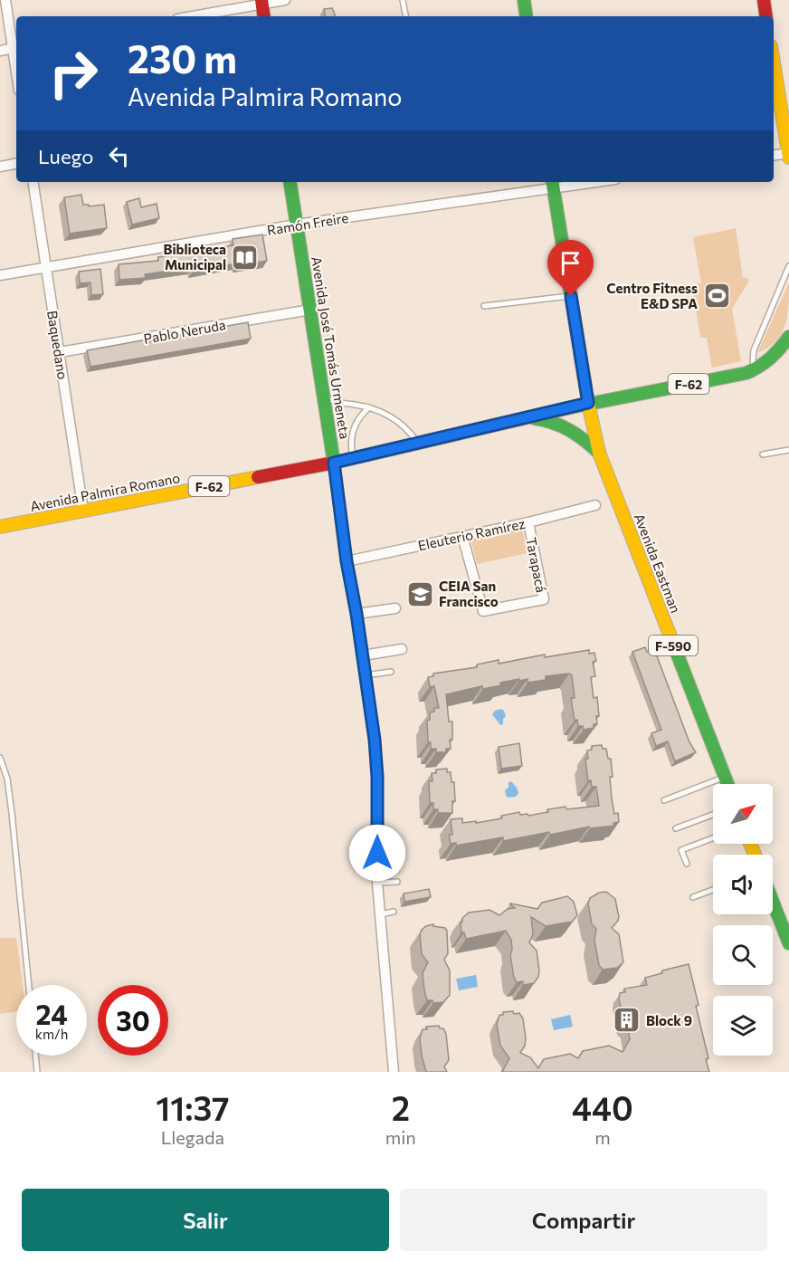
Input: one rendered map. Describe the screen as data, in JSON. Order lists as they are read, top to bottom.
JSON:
{
  "streets": {
    "main road": [
      "Avenida José Tomás Urmeneta",
      "F-62",
      "Avenida Palmira Romano",
      "Avenida Eastman",
      "F-590"
    ],
    "street": [
      "Ramón Freire",
      "Pablo Neruda",
      "Baquedano",
      "Eleuterio Ramírez",
      "Tarapacá"
    ]
  },
  "crossings": [
    ["Ramón Freire", "Baquedano"],
    ["Ramón Freire", "Avenida José Tomás Urmeneta"],
    ["Ramón Freire", "Avenida Eastman"],
    ["Pablo Neruda", "Baquedano"],
    ["Pablo Neruda", "Avenida José Tomás Urmeneta"],
    ["Baquedano", "Avenida Palmira Romano"],
    ["Avenida José Tomás Urmeneta", "Avenida Palmira Romano"],
    ["Avenida José Tomás Urmeneta", "Eleuterio Ramírez"],
    ["F-62", "Avenida Palmira Romano"],
    ["Avenida Palmira Romano", "Avenida Eastman"],
    ["Eleuterio Ramírez", "Tarapacá"]
  ],
  "places": {
    "library": ["Biblioteca Municipal"],
    "sports": ["Centro Fitness E&D SPA"],
    "school or university": ["CEIA San Francisco"],
    "building": ["Block 9"]
  },
  "north": "top right",
  "page": {
    "turn": ["230 m", "Avenida Palmira Romano"],
    "then": "Luego",
    "speed": "24 km/h",
    "limit": "30",
    "eta": [
      "11:37",
      "Llegada",
      "2",
      "min",
      "440",
      "m"
    ],
    "buttons": ["Salir", "Compartir"]
  }
}
